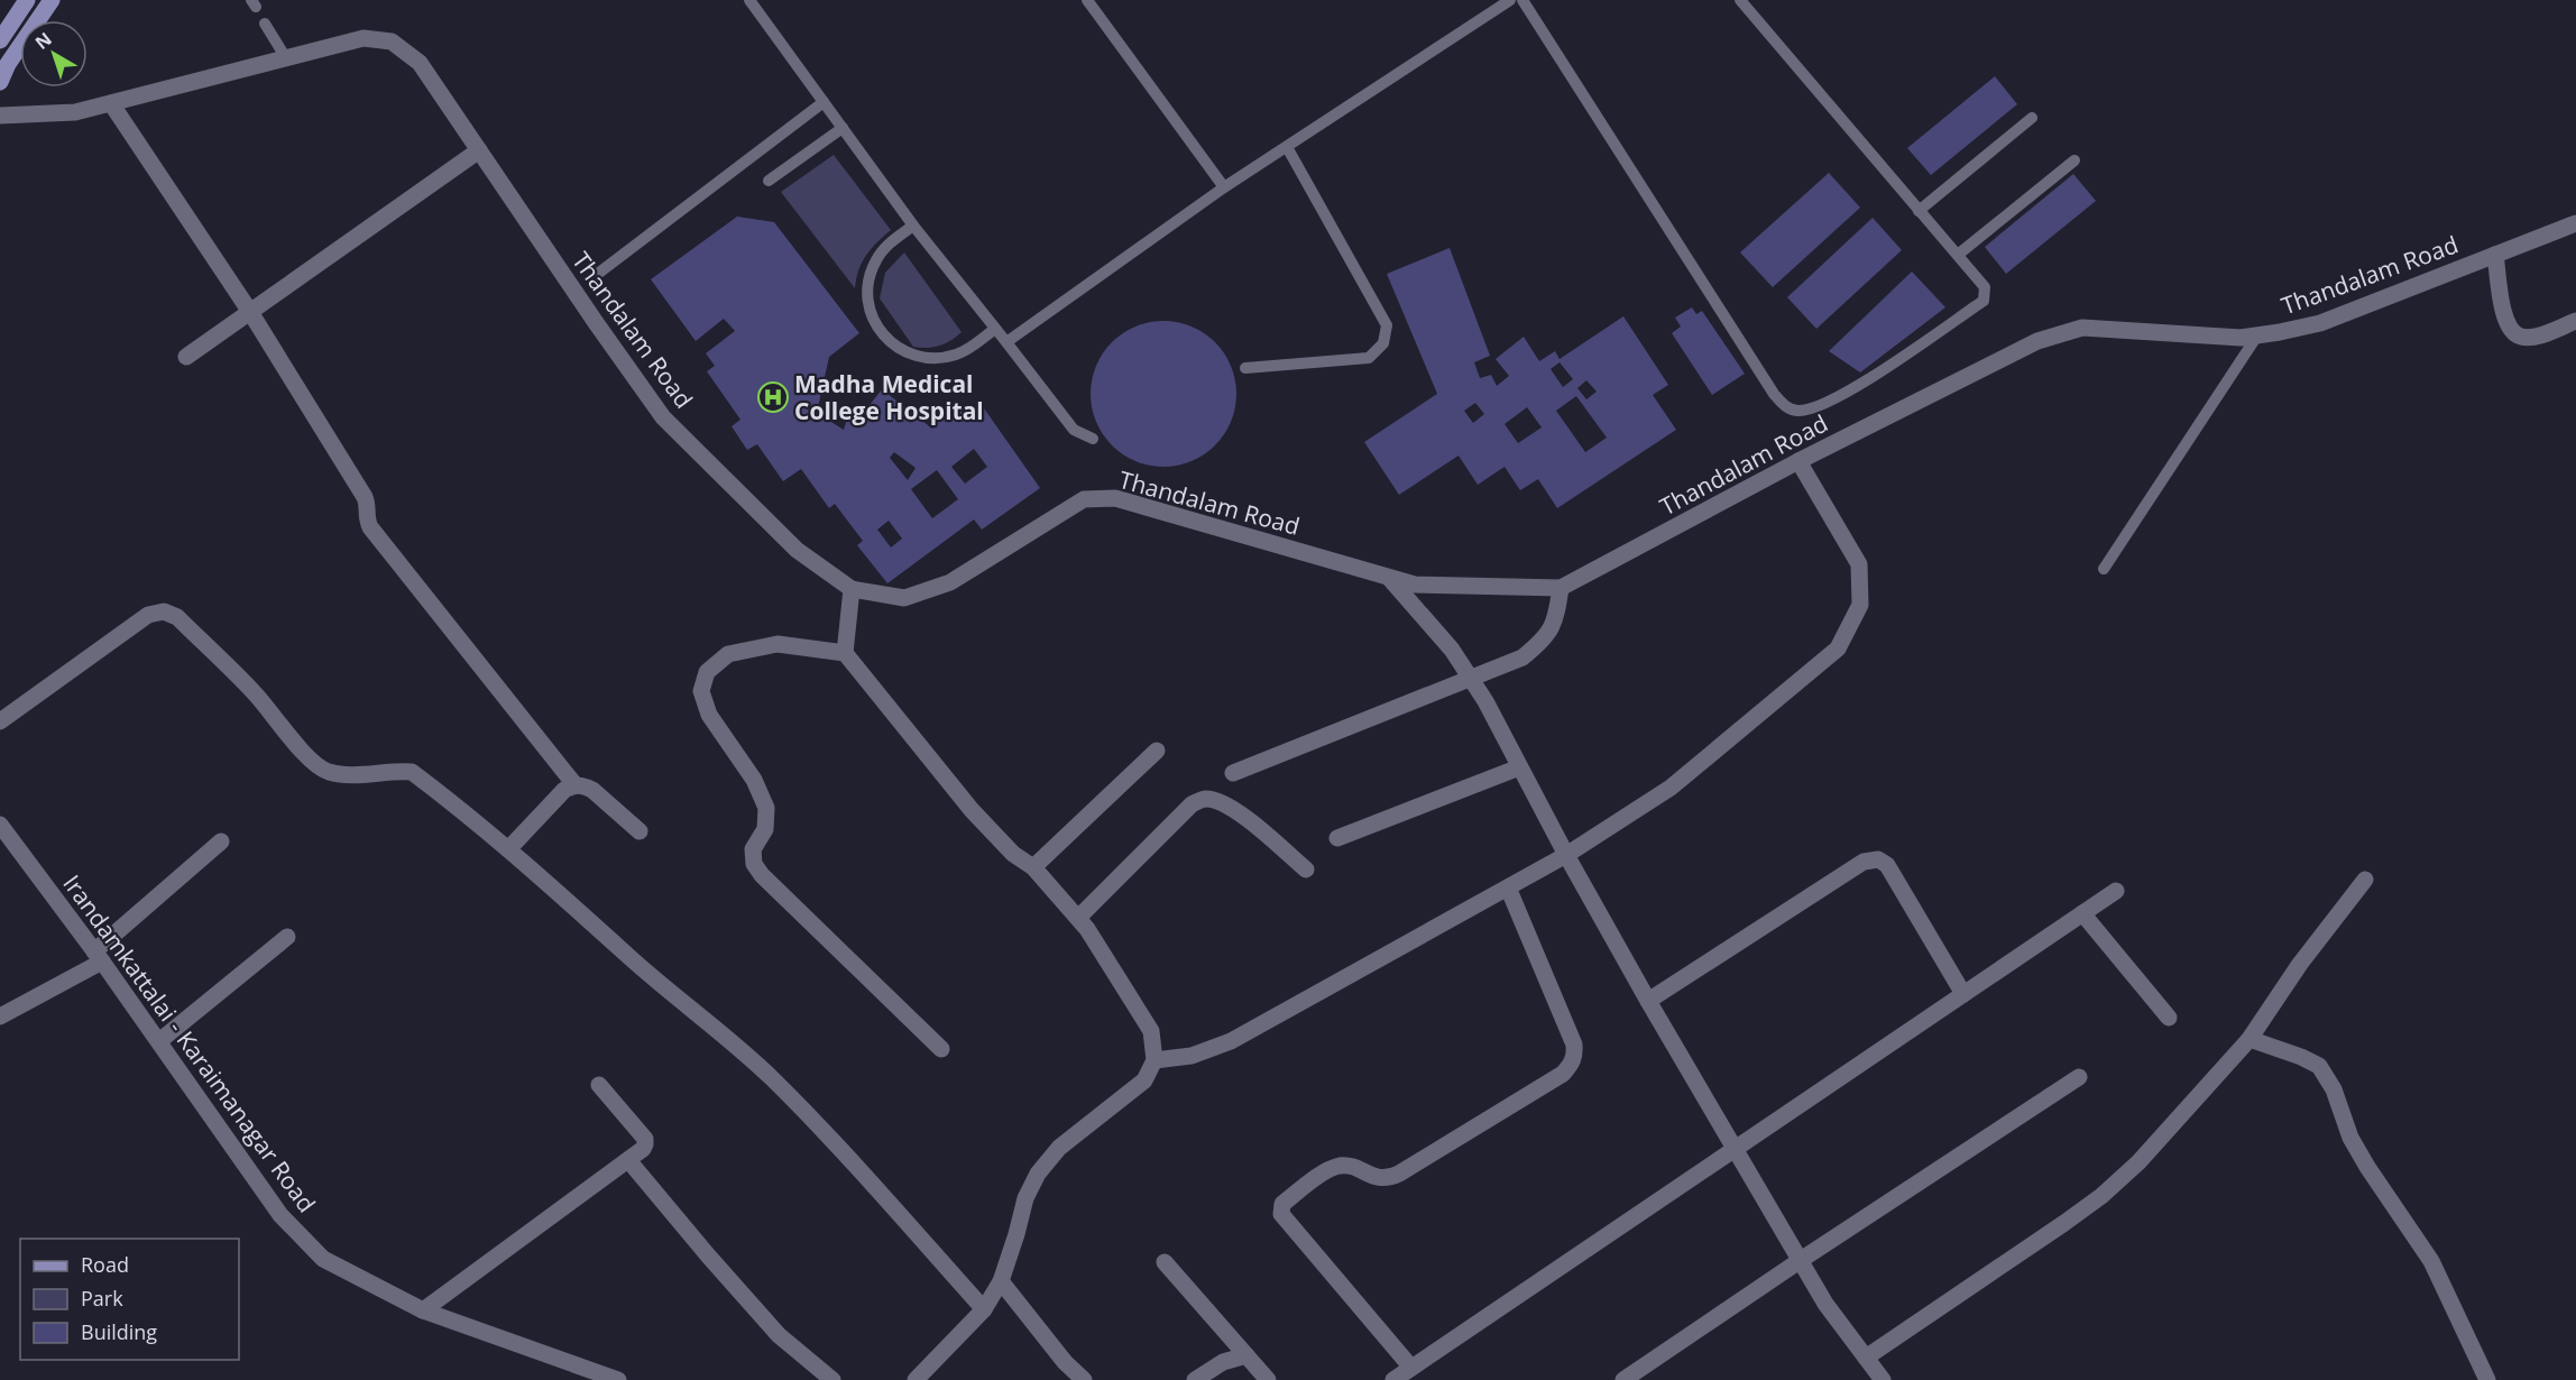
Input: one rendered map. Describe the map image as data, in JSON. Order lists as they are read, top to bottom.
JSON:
{
  "streets": {
    "street": ["Thandalam Road", "Irandamkattalai - Karaimanagar Road"]
  },
  "places": {
    "hospital": ["Madha Medical College Hospital"]
  },
  "legend": ["Road", "Park", "Building"],
  "north": "top left"
}
